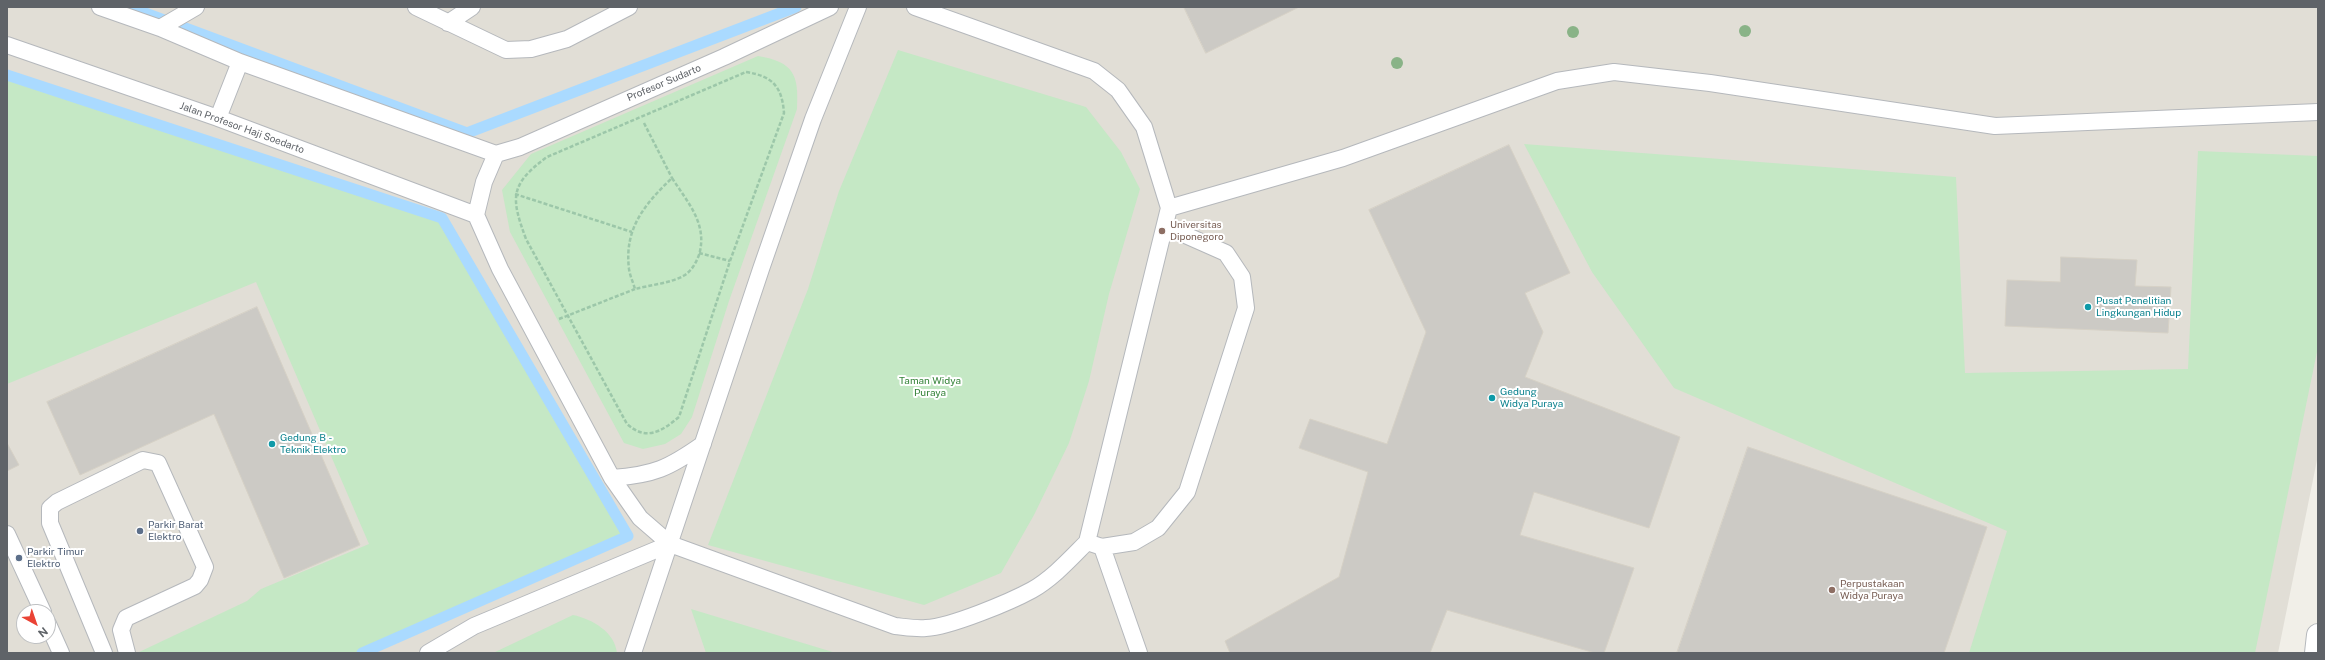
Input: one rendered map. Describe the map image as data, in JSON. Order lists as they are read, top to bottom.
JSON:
{
  "streets": {
    "lane": ["Profesor Sudarto", "Jalan Profesor Haji Soedarto"]
  },
  "parks": ["Taman Widya Puraya"],
  "places": [
    "Universitas Diponegoro",
    "Pusat Penelitian Lingkungan Hidup",
    "Gedung Widya Puraya",
    "Gedung B - Teknik Elektro",
    "Parkir Barat Elektro",
    "Parkir Timur Elektro",
    "Perpustakaan Widya Puraya"
  ],
  "north": "bottom right"
}
